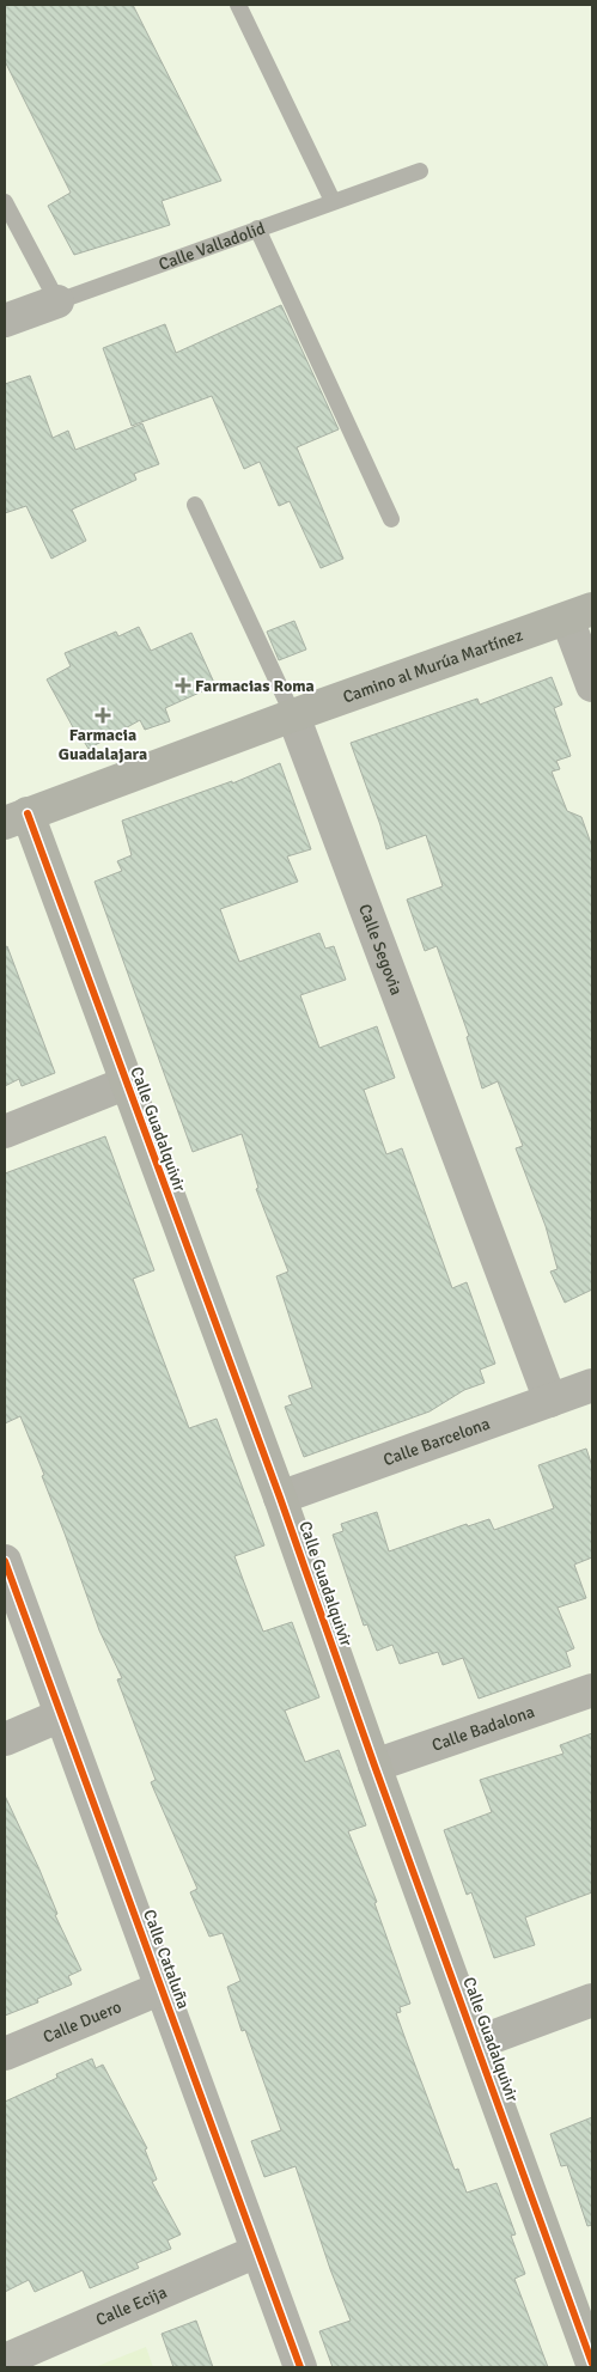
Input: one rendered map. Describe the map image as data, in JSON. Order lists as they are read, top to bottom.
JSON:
{
  "streets": {
    "street": [
      "Calle Valladolid",
      "Camino al Murúa Martínez",
      "Calle Segovia",
      "Calle Guadalquivir",
      "Calle Barcelona",
      "Calle Badalona",
      "Calle Cataluña",
      "Calle Duero",
      "Calle Ecija"
    ]
  },
  "crossings": [
    ["Camino al Murúa Martínez", "Calle Segovia"],
    ["Camino al Murúa Martínez", "Calle Guadalquivir"],
    ["Calle Segovia", "Calle Barcelona"],
    ["Calle Guadalquivir", "Calle Barcelona"],
    ["Calle Guadalquivir", "Calle Badalona"],
    ["Calle Cataluña", "Calle Duero"],
    ["Calle Cataluña", "Calle Ecija"]
  ],
  "places": {
    "health": ["Farmacias Roma", "Farmacia Guadalajara"]
  }
}
